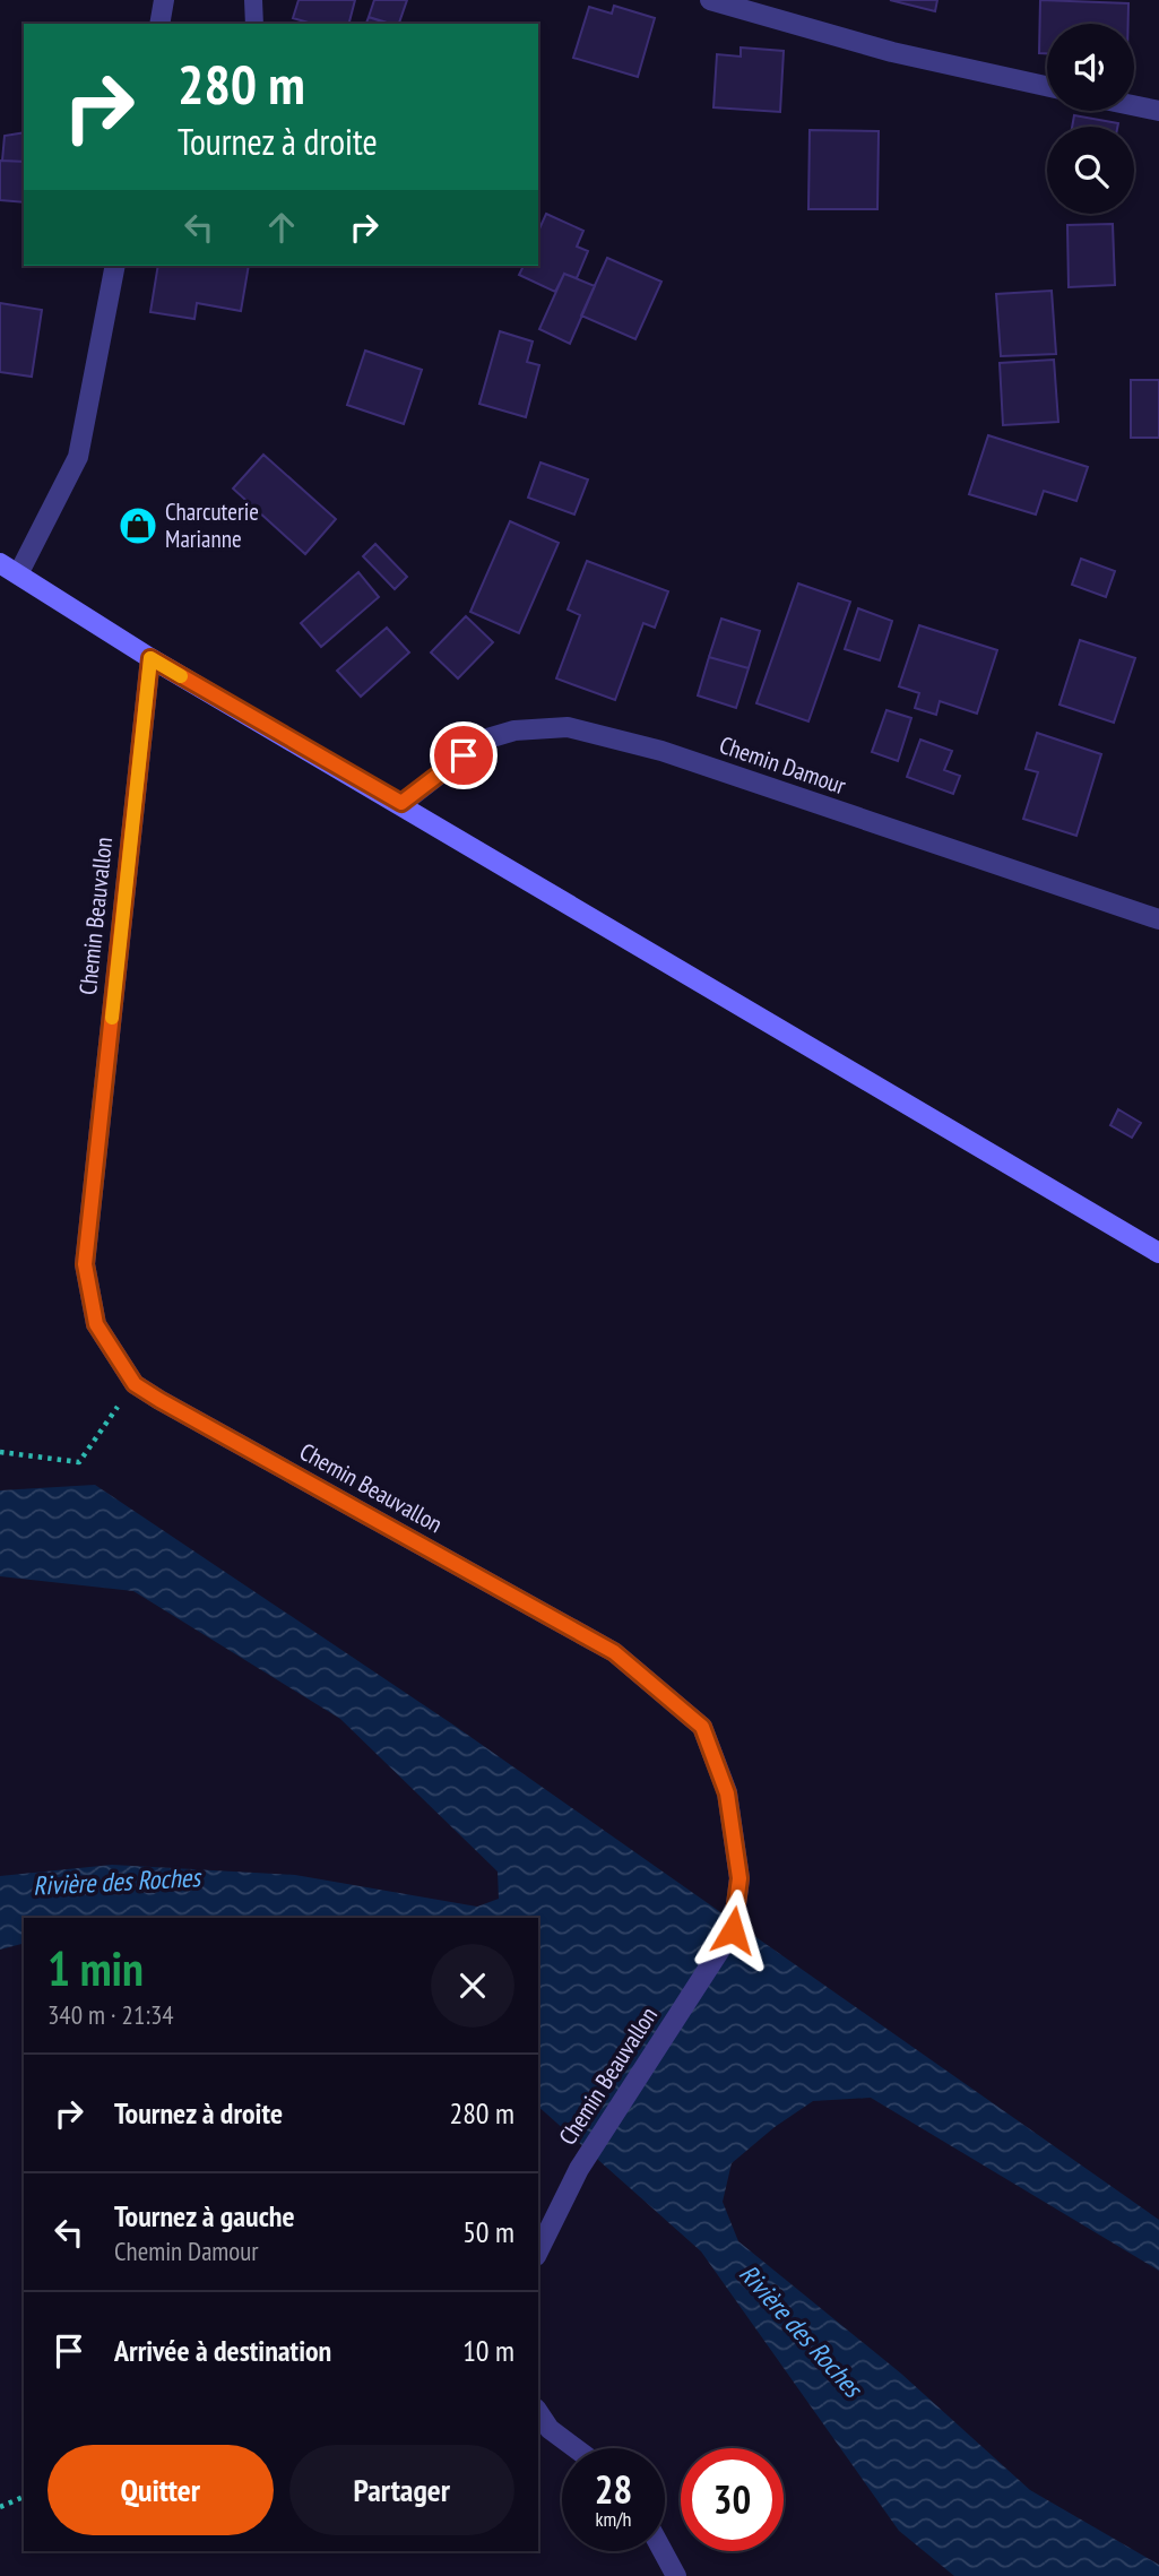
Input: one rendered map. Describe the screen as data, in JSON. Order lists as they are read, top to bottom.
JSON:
{
  "streets": {
    "street": ["Chemin Damour", "Chemin Beauvallon"]
  },
  "water": ["Rivière des Roches"],
  "places": {
    "shop": ["Charcuterie Marianne"]
  },
  "page": {
    "turn": ["280 m", "Tournez à droite"],
    "heading": ["1 min", "340 m · 21:34"],
    "list": [
      {
        "name": "Tournez à droite",
        "value": "280 m"
      },
      {
        "name": "Tournez à gauche",
        "note": "Chemin Damour",
        "value": "50 m"
      },
      {
        "name": "Arrivée à destination",
        "value": "10 m"
      }
    ],
    "buttons": ["Quitter", "Partager"],
    "speed": "28 km/h",
    "limit": "30"
  }
}
